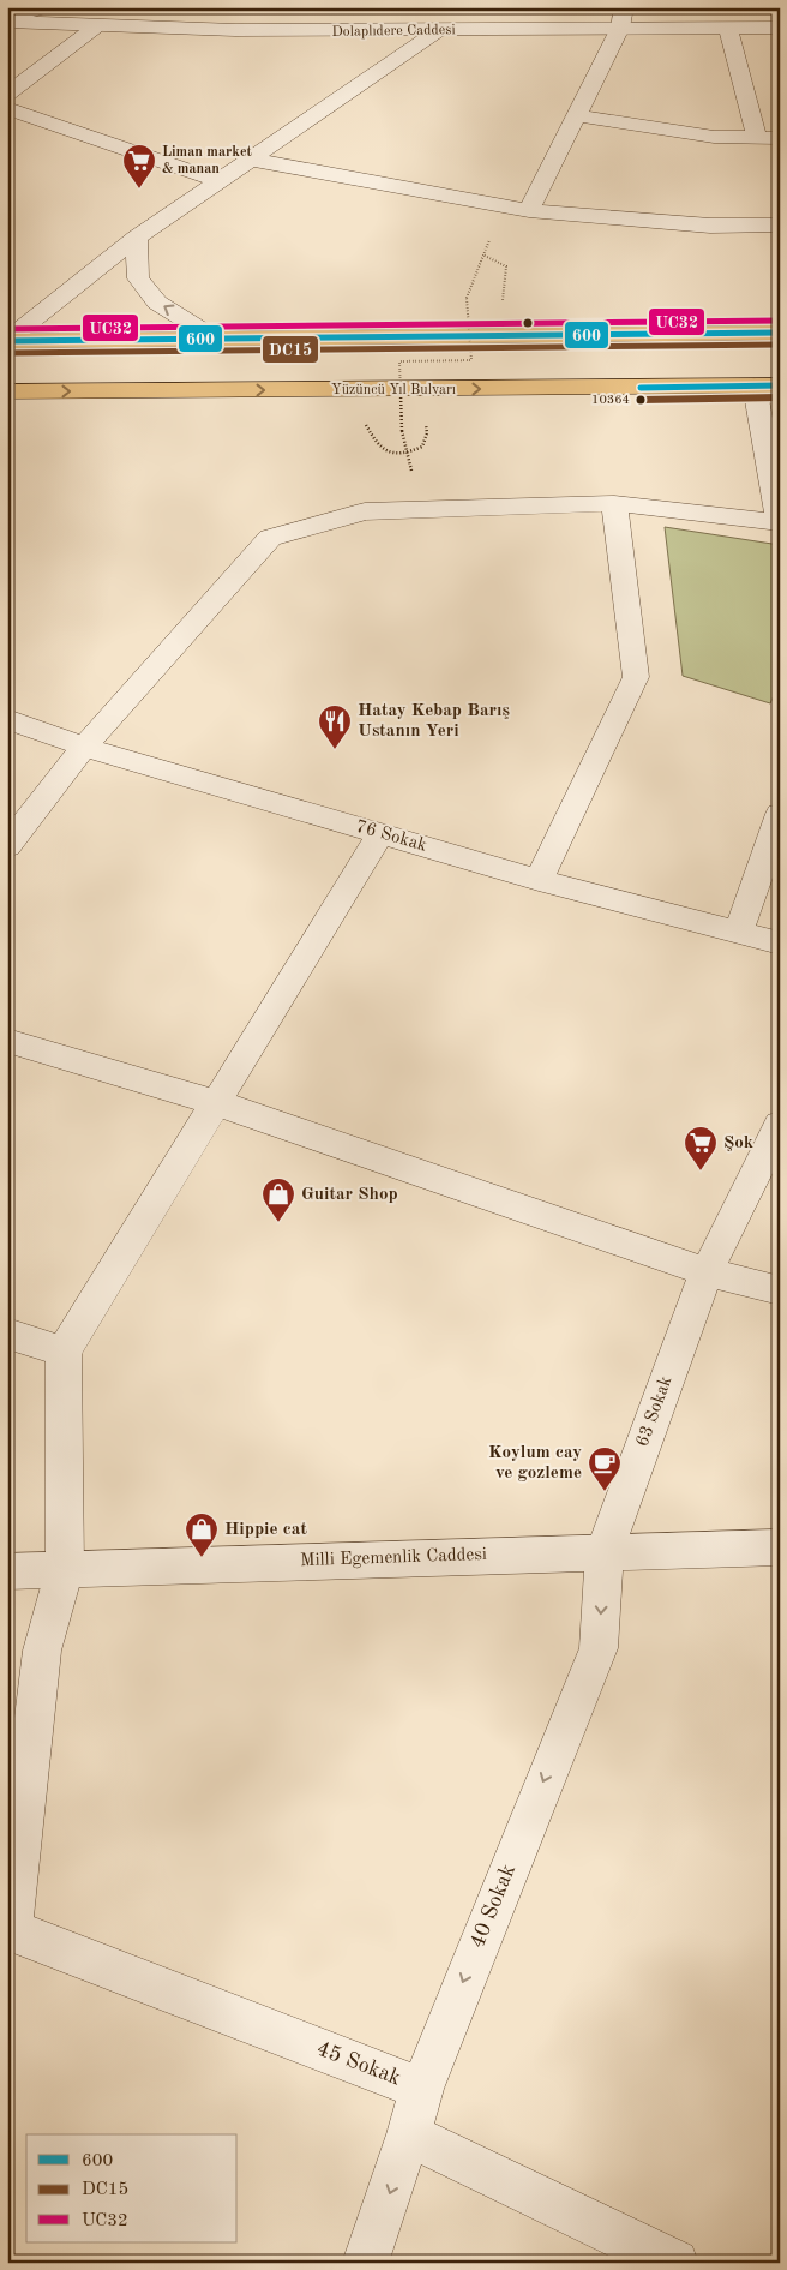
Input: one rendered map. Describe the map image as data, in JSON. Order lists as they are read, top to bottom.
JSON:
{
  "streets": {
    "main road": ["Yüzüncü Yıl Bulvarı"],
    "street": [
      "Dolaplıdere Caddesi",
      "76 Sokak",
      "63 Sokak",
      "Milli Egemenlik Caddesi",
      "40 Sokak",
      "45 Sokak"
    ]
  },
  "crossings": [
    ["63 Sokak", "Milli Egemenlik Caddesi"],
    ["63 Sokak", "40 Sokak"],
    ["40 Sokak", "45 Sokak"]
  ],
  "one_way": ["40 Sokak"],
  "places": {
    "supermarket": ["Liman market & manan", "Şok"],
    "other": ["10364"],
    "restaurant": ["Hatay Kebap Barış Ustanın Yeri"],
    "shop": ["Guitar Shop", "Hippie cat"],
    "cafe": ["Koylum cay ve gozleme"]
  },
  "lines": ["transit line UC32", "transit line 600", "transit line DC15"],
  "legend": ["600", "DC15", "UC32"]
}
